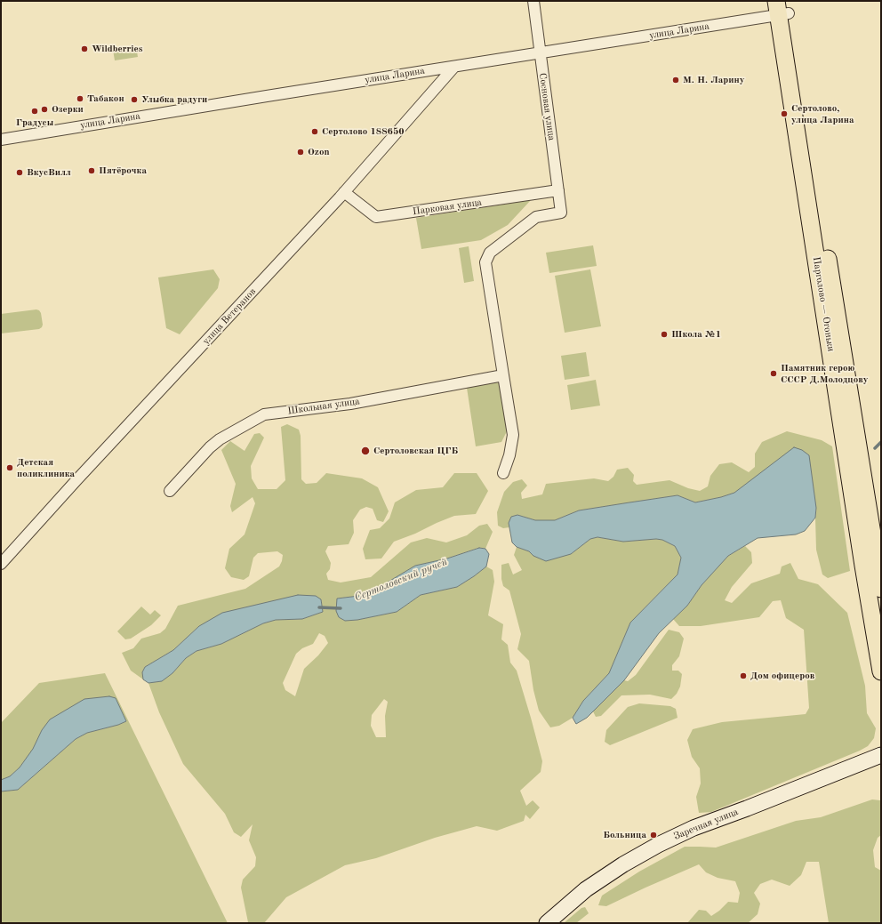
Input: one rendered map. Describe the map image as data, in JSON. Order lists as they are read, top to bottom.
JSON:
{
  "streets": {
    "main road": ["Парголово — Огоньки", "Заречная улица"],
    "street": [
      "улица Ларина",
      "Сосновая улица",
      "Парковая улица",
      "улица Ветеранов",
      "Школьная улица"
    ]
  },
  "crossings": [
    ["улица Ларина", "Сосновая улица"],
    ["улица Ларина", "Парголово — Огоньки"],
    ["улица Ларина", "улица Ветеранов"],
    ["Сосновая улица", "Парковая улица"],
    ["Сосновая улица", "Школьная улица"],
    ["Парковая улица", "улица Ветеранов"]
  ],
  "water": ["Сертоловский ручей"],
  "places": [
    "Wildberries",
    "М. Н. Ларину",
    "Табакон",
    "Улыбка радуги",
    "Озерки",
    "Градусы",
    "Сертолово, улица Ларина",
    "Сертолово 188650",
    "Ozon",
    "Пятёрочка",
    "ВкусВилл",
    "Школа №1",
    "Памятник герою СССР Д.Молодцову",
    "Сертоловская ЦГБ",
    "Детская поликлиника",
    "Дом офицеров",
    "Больница"
  ]
}
